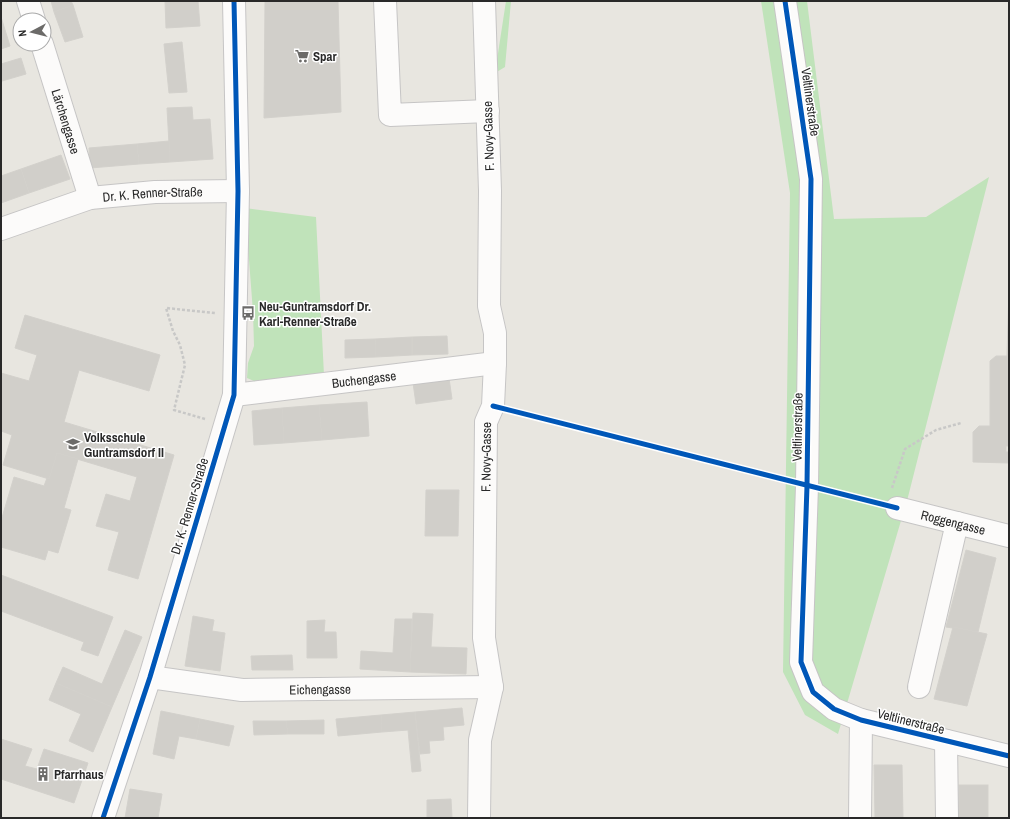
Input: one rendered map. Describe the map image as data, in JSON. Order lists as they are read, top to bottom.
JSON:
{
  "streets": {
    "street": [
      "Veltlinerstraße",
      "Lärchengasse",
      "F. Novy-Gasse",
      "Dr. K. Renner-Straße",
      "Buchengasse",
      "Roggengasse",
      "Eichengasse"
    ]
  },
  "crossings": [
    ["Lärchengasse", "Dr. K. Renner-Straße"],
    ["F. Novy-Gasse", "Buchengasse"],
    ["F. Novy-Gasse", "Eichengasse"],
    ["Dr. K. Renner-Straße", "Buchengasse"],
    ["Dr. K. Renner-Straße", "Eichengasse"]
  ],
  "places": {
    "supermarket": ["Spar"],
    "bus stop": ["Neu-Guntramsdorf Dr. Karl-Renner-Straße"],
    "school or university": ["Volksschule Guntramsdorf II"],
    "building": ["Pfarrhaus"]
  },
  "north": "left"
}
